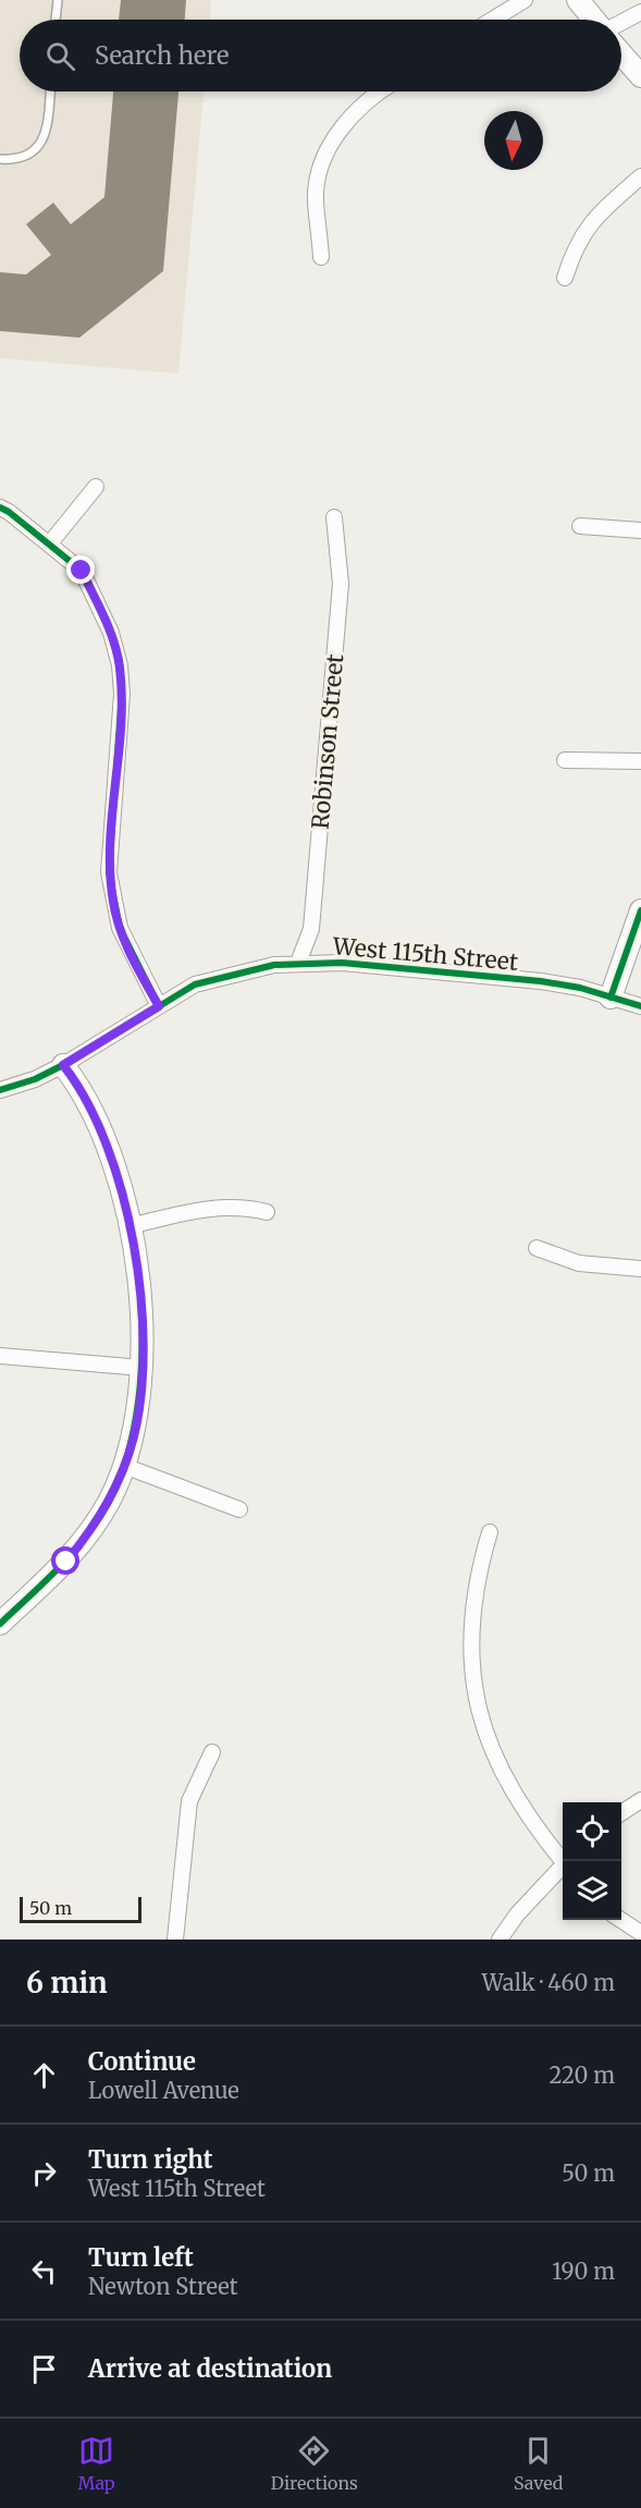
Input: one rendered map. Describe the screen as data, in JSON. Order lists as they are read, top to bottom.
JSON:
{
  "streets": {
    "street": ["Robinson Street", "West 115th Street"]
  },
  "crossings": [
    ["Robinson Street", "West 115th Street"]
  ],
  "scale_bar": "50 m",
  "north": "bottom",
  "page": {
    "search": "Search here",
    "scale": "50 m",
    "heading": ["6 min", "Walk · 460 m"],
    "list": [
      ["Continue", "Lowell Avenue", "220 m"],
      ["Turn right", "West 115th Street", "50 m"],
      ["Turn left", "Newton Street", "190 m"],
      "Arrive at destination"
    ],
    "nav": ["Map", "Directions", "Saved"]
  }
}
